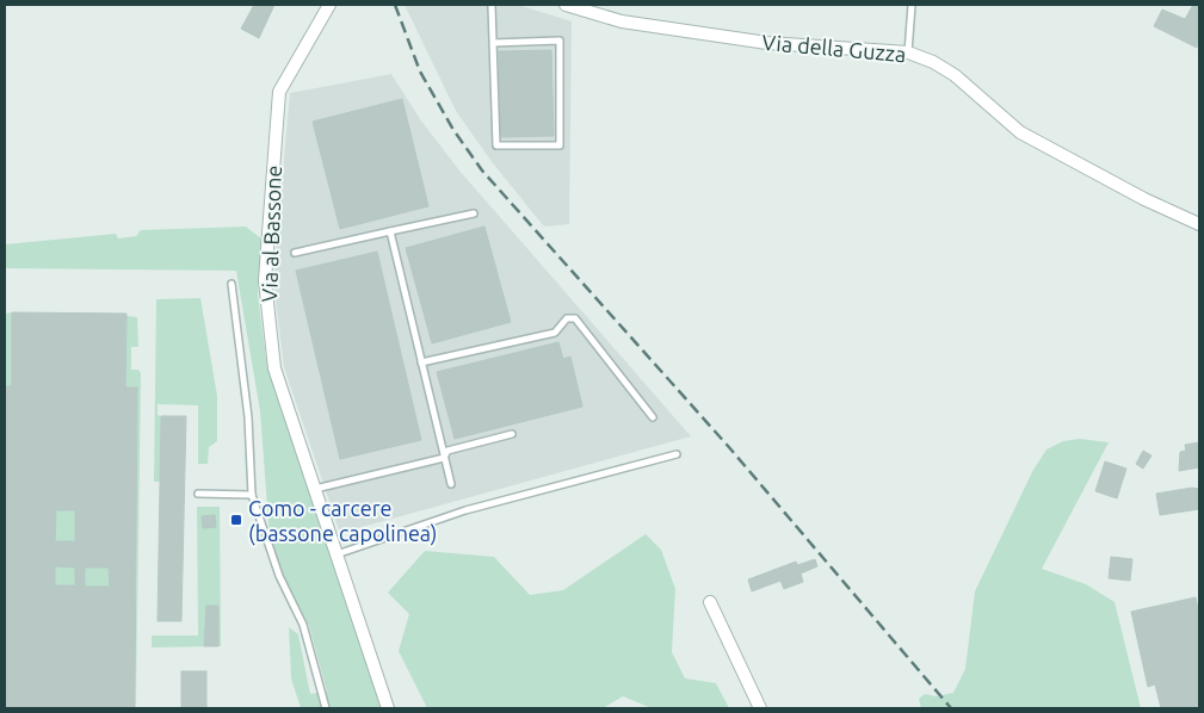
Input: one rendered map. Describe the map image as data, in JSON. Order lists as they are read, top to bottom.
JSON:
{
  "streets": {
    "street": ["Via della Guzza", "Via al Bassone"]
  },
  "places": {
    "transit": ["Como - carcere (bassone capolinea)"]
  }
}
